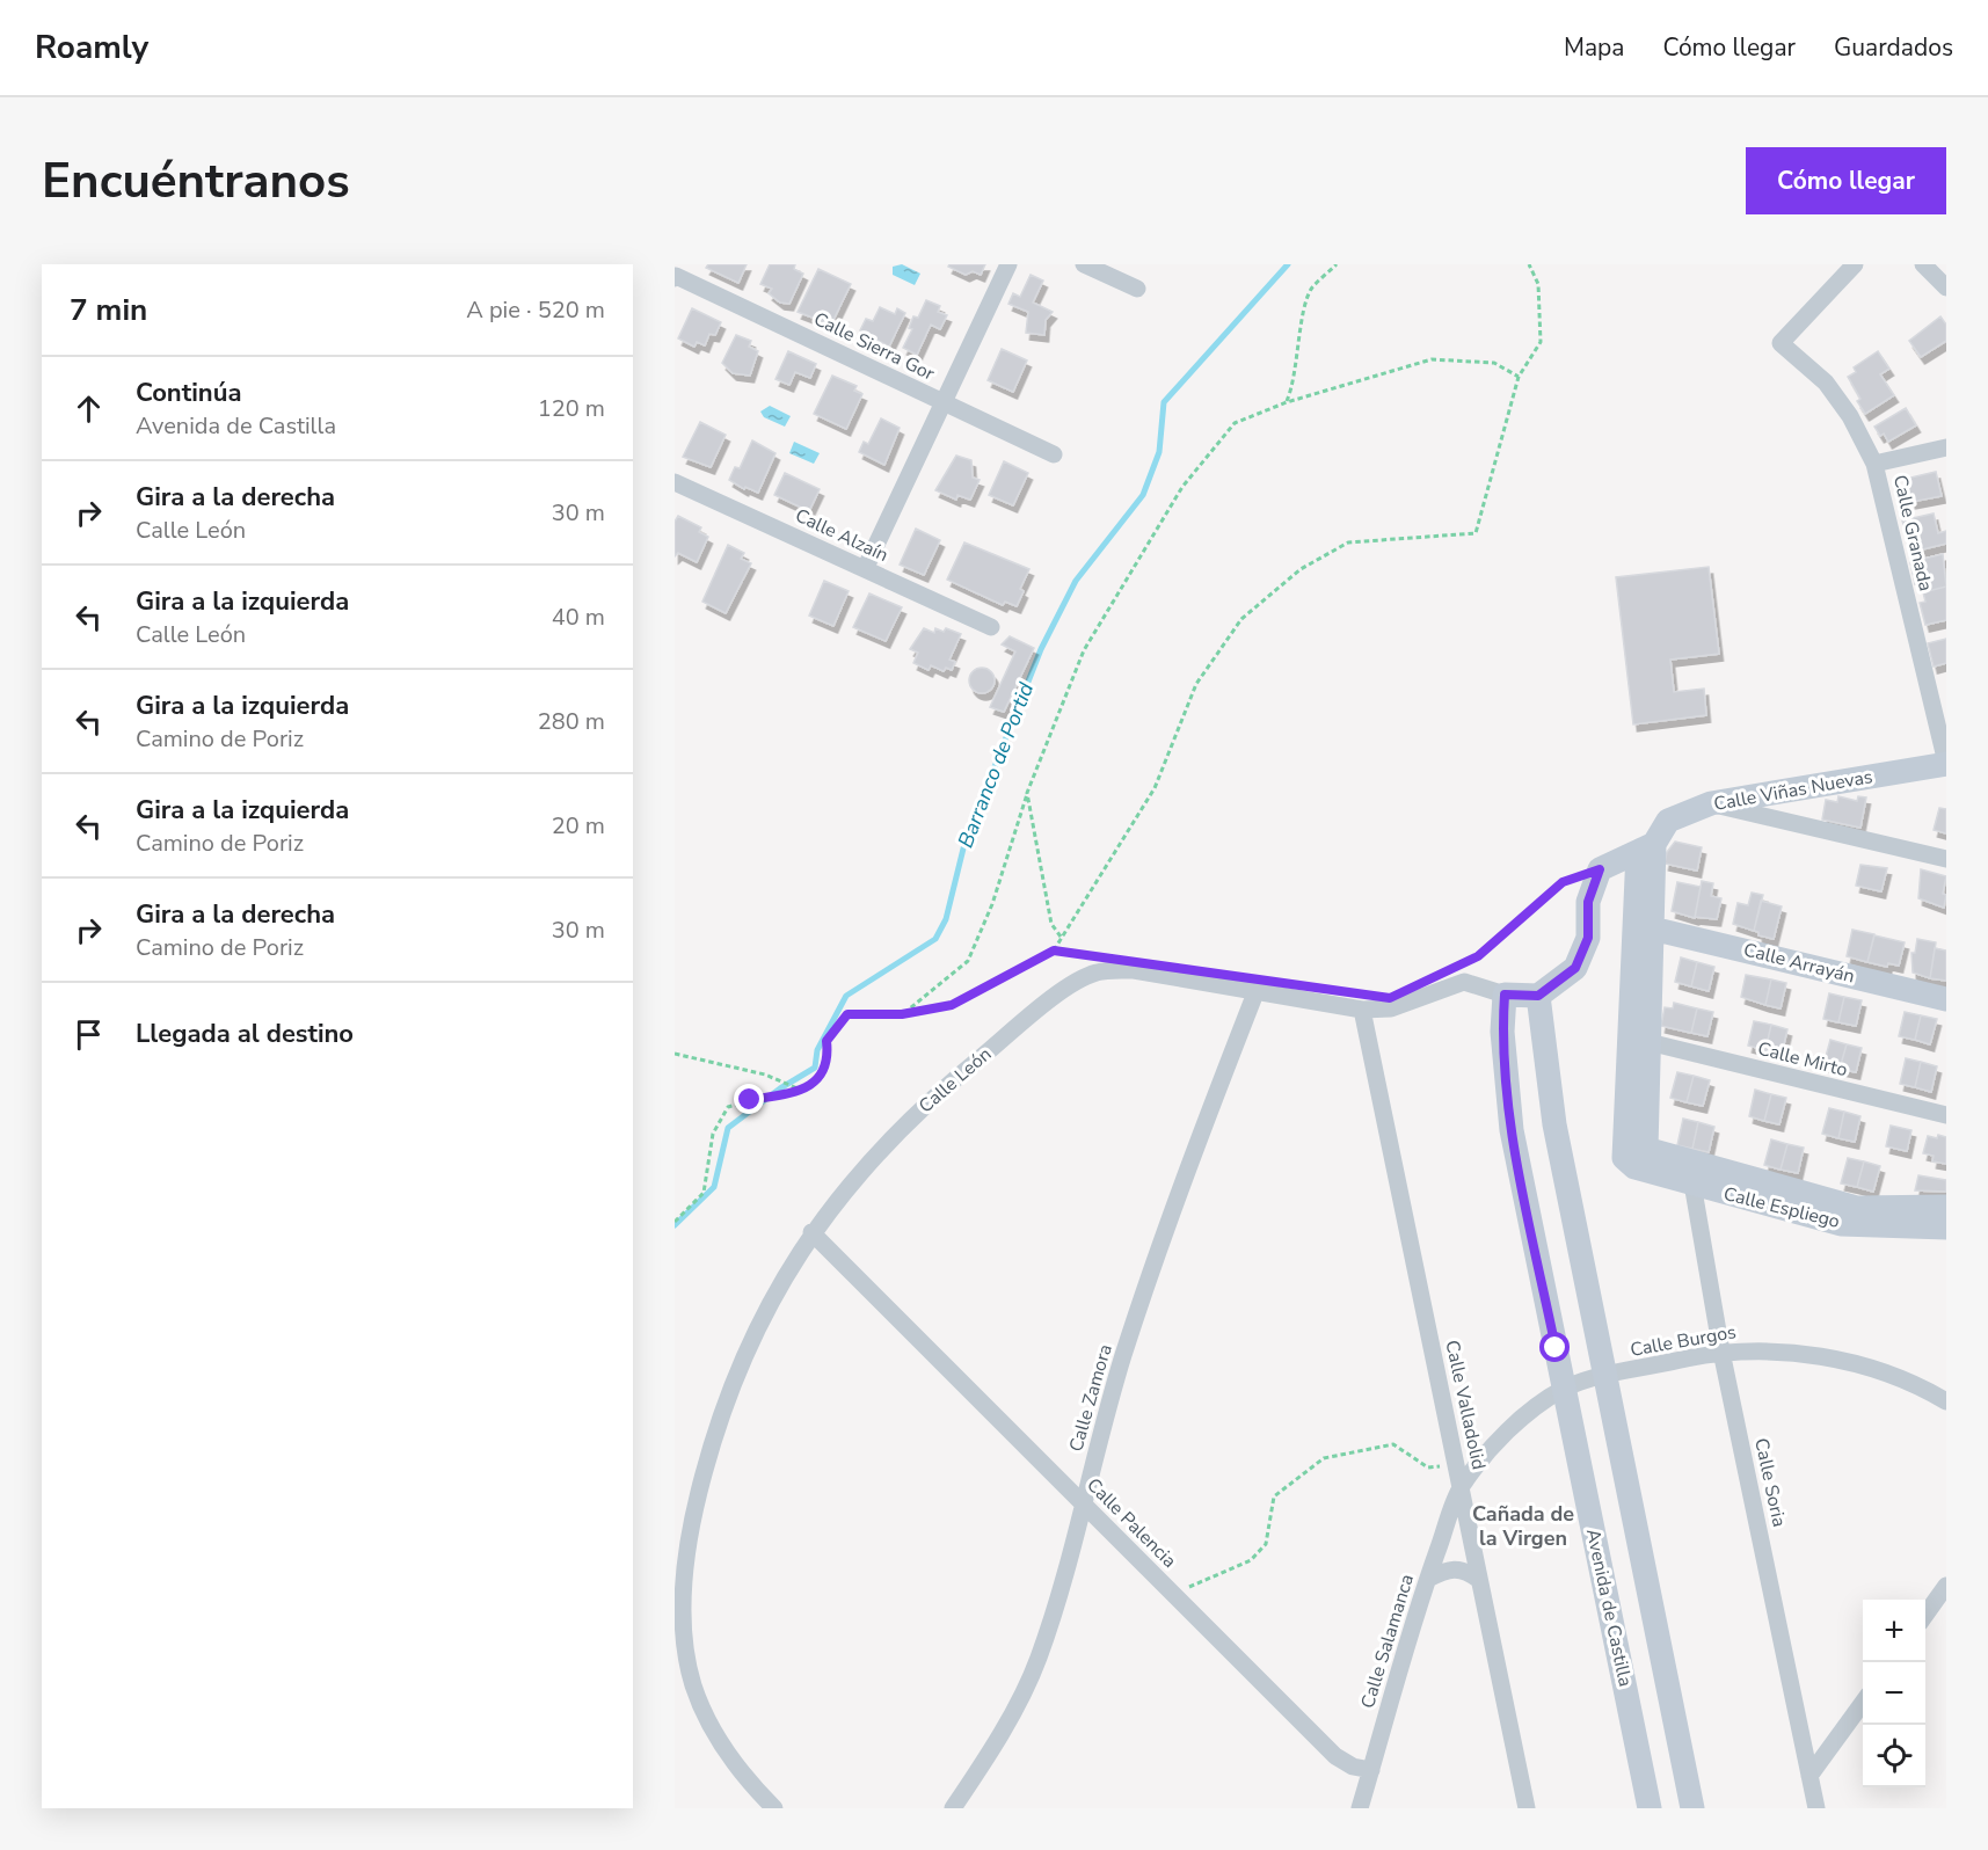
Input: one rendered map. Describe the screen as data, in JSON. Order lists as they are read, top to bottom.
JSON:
{
  "streets": {
    "street": [
      "Calle Sierra Gor",
      "Calle Granada",
      "Calle Alzaín",
      "Calle Viñas Nuevas",
      "Calle Arrayán",
      "Calle Mirto",
      "Calle León",
      "Calle Espliego",
      "Calle Burgos",
      "Calle Zamora",
      "Calle Valladolid",
      "Calle Soria",
      "Calle Palencia",
      "Avenida de Castilla",
      "Calle Salamanca"
    ]
  },
  "crossings": [
    ["Calle Granada", "Calle Viñas Nuevas"],
    ["Calle Mirto", "Calle Espliego"],
    ["Calle León", "Calle Zamora"],
    ["Calle León", "Calle Valladolid"],
    ["Calle León", "Calle Palencia"],
    ["Calle León", "Avenida de Castilla"],
    ["Calle Espliego", "Calle Soria"],
    ["Calle Burgos", "Calle Valladolid"],
    ["Calle Burgos", "Calle Soria"],
    ["Calle Burgos", "Avenida de Castilla"],
    ["Calle Burgos", "Calle Salamanca"],
    ["Calle Zamora", "Calle Palencia"],
    ["Calle Valladolid", "Calle Salamanca"],
    ["Calle Palencia", "Calle Salamanca"]
  ],
  "districts": ["Cañada de la Virgen"],
  "water": ["Barranco de Portid"],
  "page": {
    "header": "Roamly",
    "nav": ["Mapa", "Cómo llegar", "Guardados"],
    "buttons": "Cómo llegar",
    "title": "Encuéntranos",
    "heading": ["7 min", "A pie · 520 m"],
    "list": [
      ["Continúa", "Avenida de Castilla", "120 m"],
      ["Gira a la derecha", "Calle León", "30 m"],
      ["Gira a la izquierda", "Calle León", "40 m"],
      ["Gira a la izquierda", "Camino de Poriz", "280 m"],
      ["Gira a la izquierda", "Camino de Poriz", "20 m"],
      ["Gira a la derecha", "Camino de Poriz", "30 m"],
      "Llegada al destino"
    ],
    "map_buttons": ["+", "−"]
  }
}
